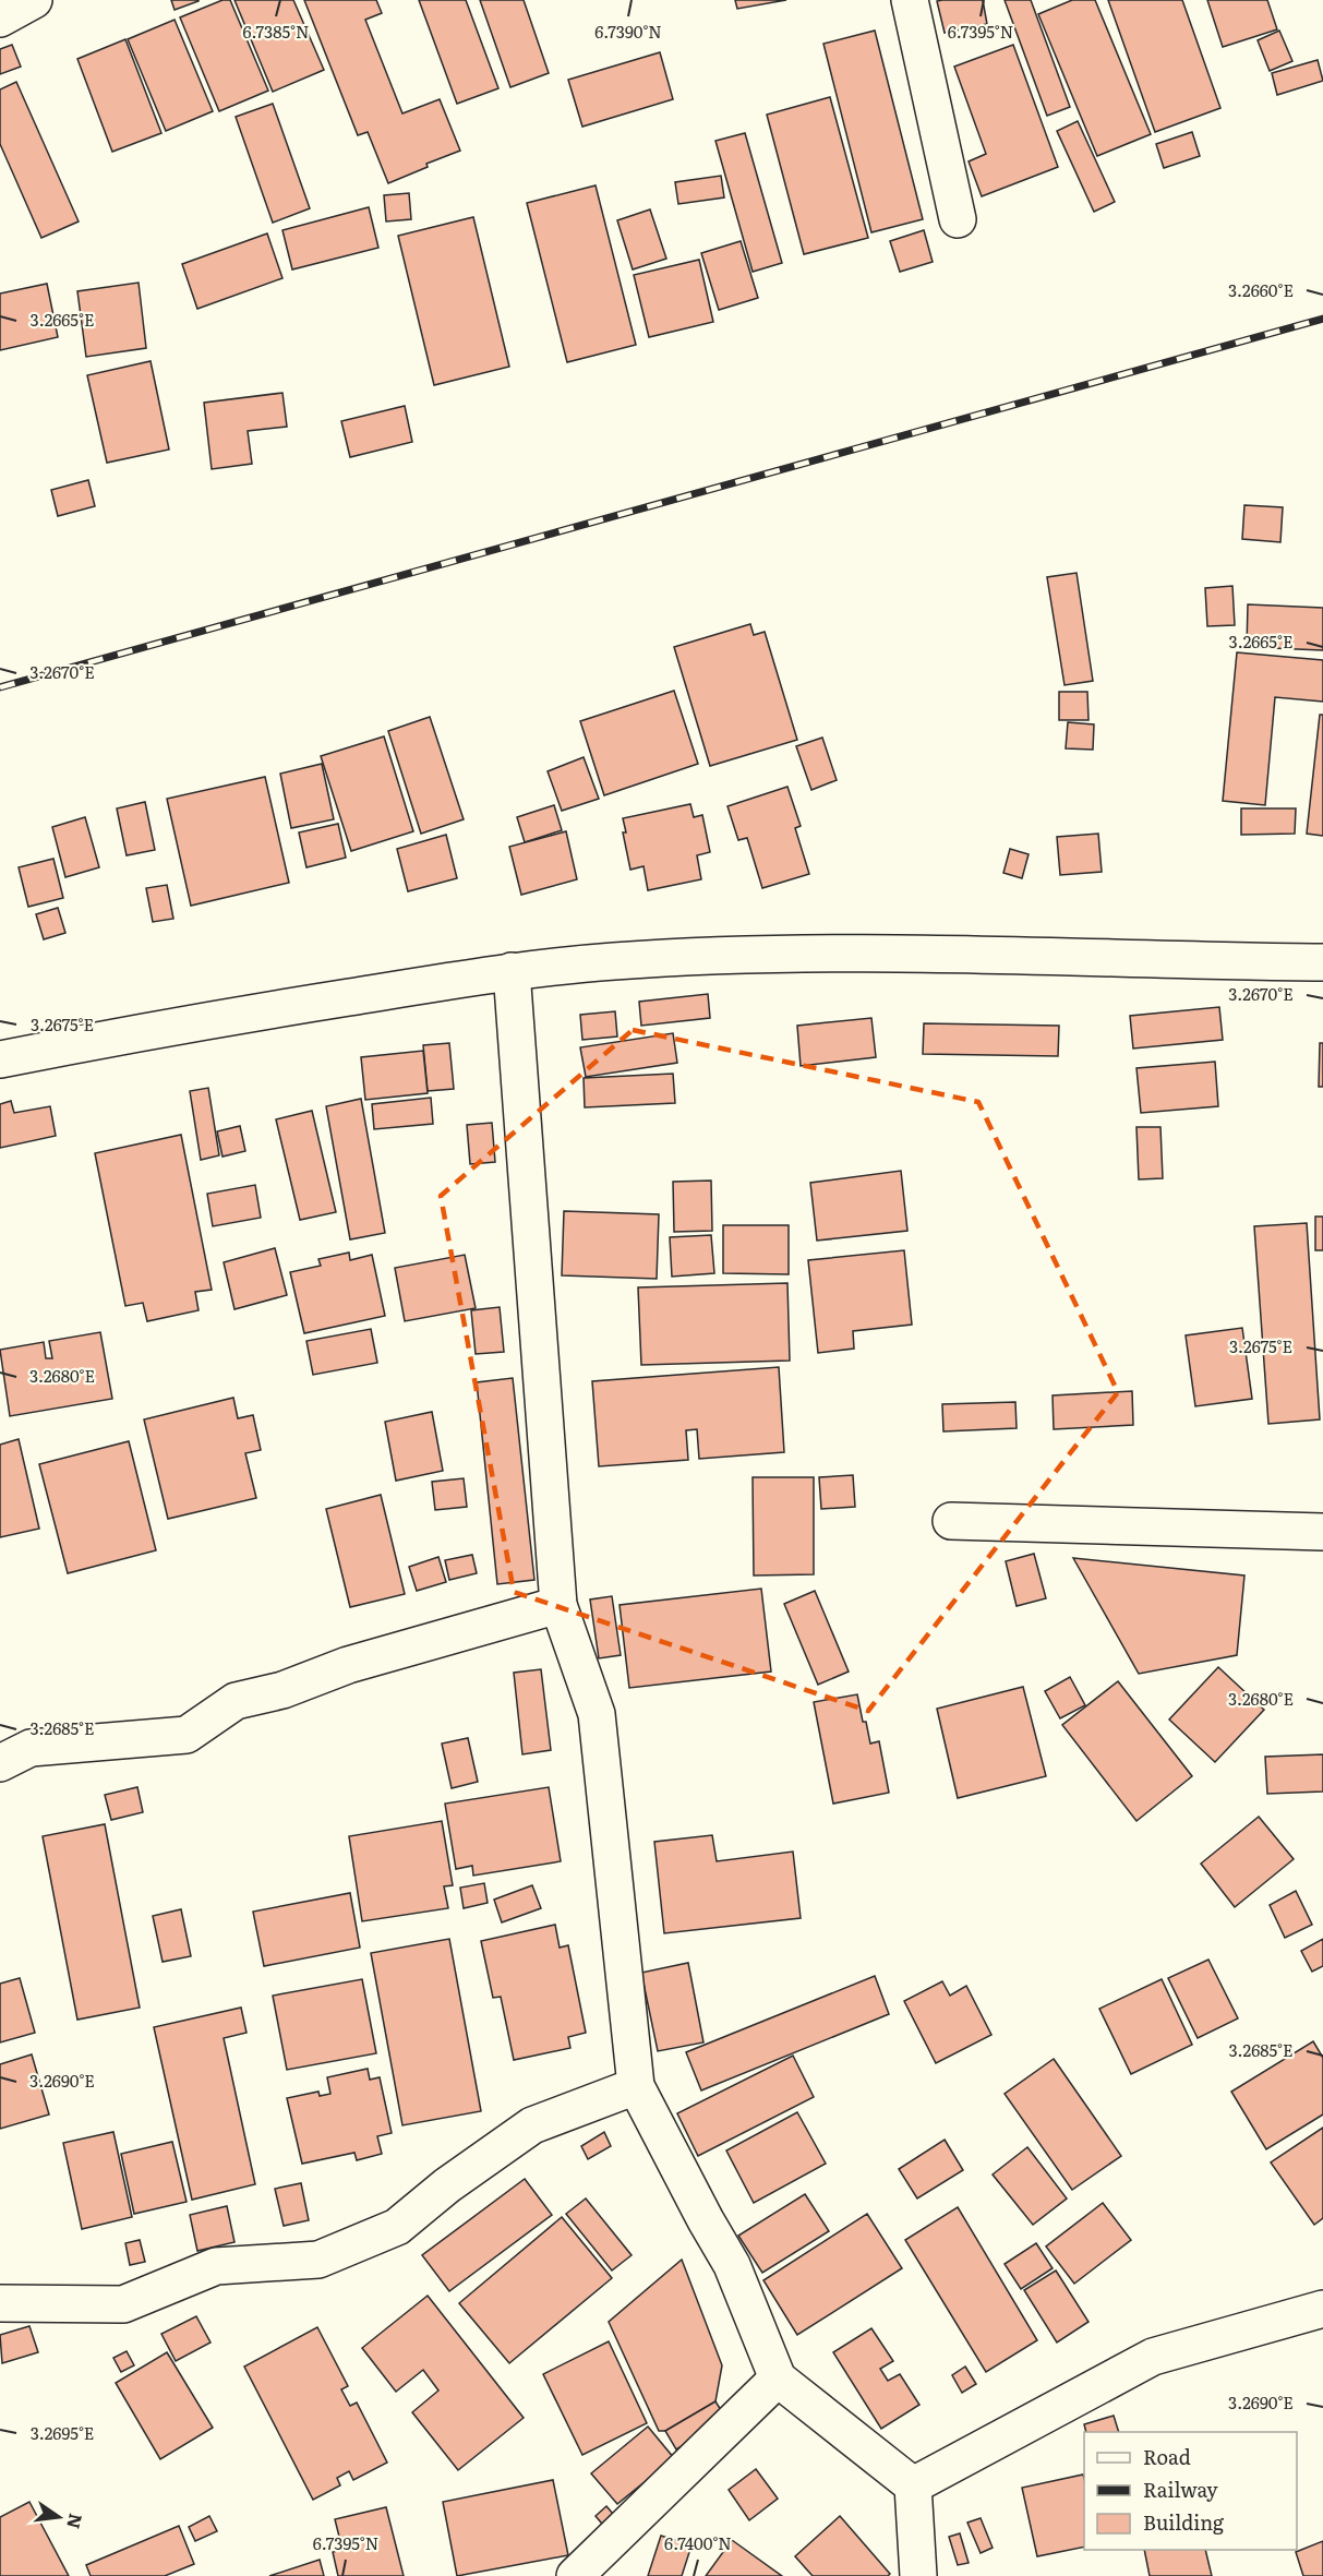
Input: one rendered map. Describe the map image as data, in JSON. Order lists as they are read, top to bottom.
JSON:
{
  "legend": ["Road", "Railway", "Building"],
  "north": "right",
  "coordinates": [
    "6.7385°N",
    "6.7390°N",
    "6.7395°N",
    "3.2660°E",
    "3.2665°E",
    "3.2670°E",
    "3.2675°E",
    "3.2680°E",
    "3.2685°E",
    "3.2690°E",
    "3.2695°E",
    "6.7400°N"
  ]
}
